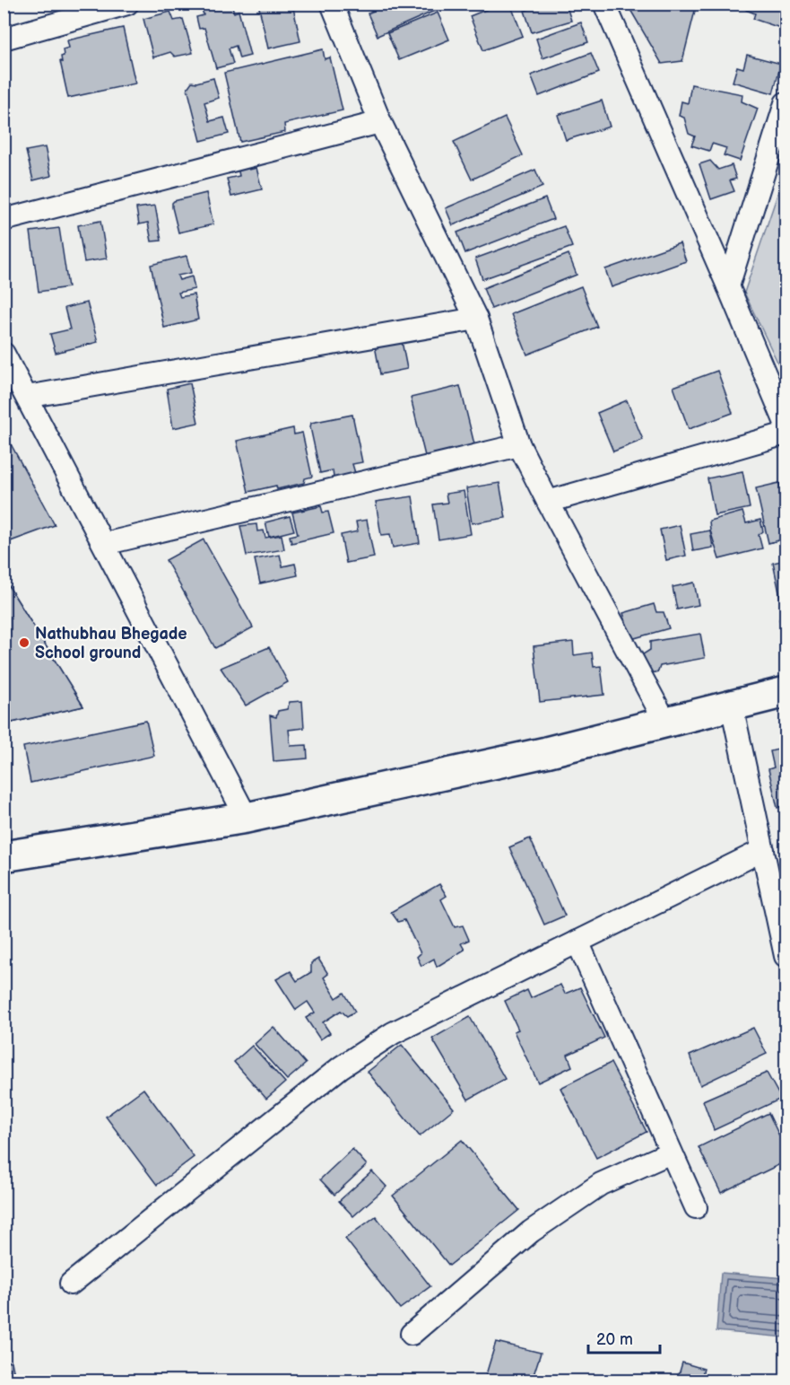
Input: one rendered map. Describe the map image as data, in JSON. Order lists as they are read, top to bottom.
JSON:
{
  "places": ["Nathubhau Bhegade School ground"],
  "scale_bar": "20 m"
}
